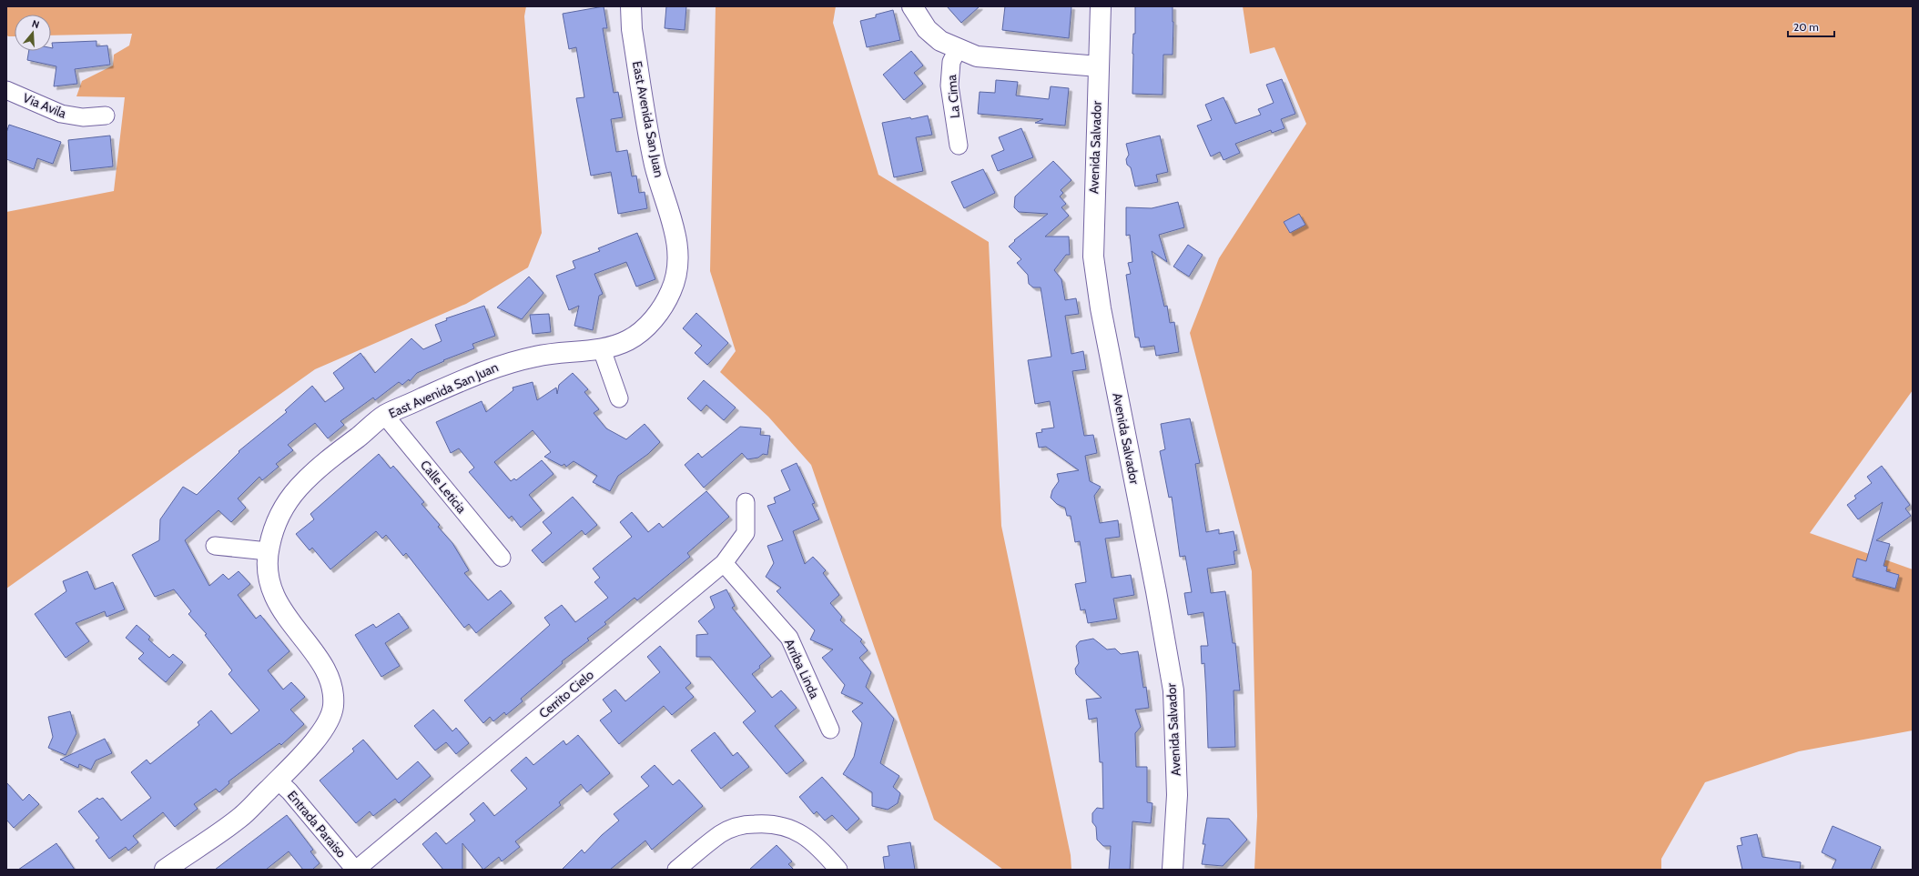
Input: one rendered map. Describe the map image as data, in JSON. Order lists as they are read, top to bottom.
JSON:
{
  "streets": {
    "street": [
      "La Cima",
      "Via Avila",
      "East Avenida San Juan",
      "Avenida Salvador",
      "Calle Leticia",
      "Arriba Linda",
      "Cerrito Cielo",
      "Entrada Paraiso"
    ]
  },
  "crossings": [
    ["East Avenida San Juan", "Calle Leticia"],
    ["East Avenida San Juan", "Entrada Paraiso"],
    ["Arriba Linda", "Cerrito Cielo"],
    ["Cerrito Cielo", "Entrada Paraiso"]
  ],
  "scale_bar": "20 m",
  "north": "top"
}
